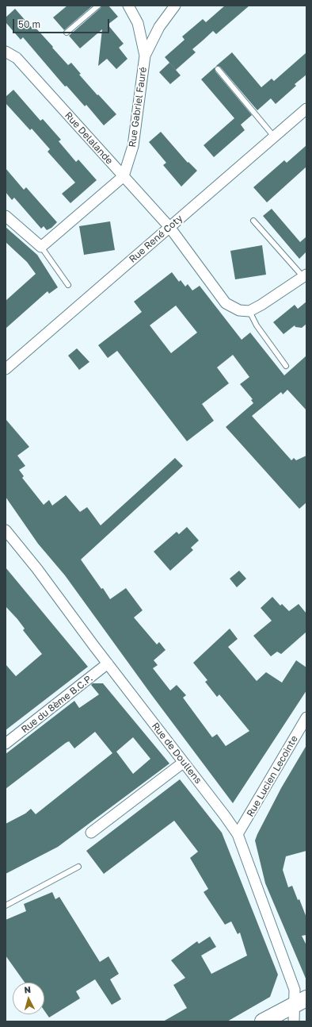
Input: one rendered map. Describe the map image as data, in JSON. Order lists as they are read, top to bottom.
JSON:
{
  "streets": {
    "street": [
      "Rue Gabriel Fauré",
      "Rue Delalande",
      "Rue René Coty",
      "Rue du 8ème B.C.P.",
      "Rue de Doullens",
      "Rue Lucien Lecointe"
    ]
  },
  "crossings": [
    ["Rue Gabriel Fauré", "Rue Delalande"],
    ["Rue Delalande", "Rue René Coty"],
    ["Rue du 8ème B.C.P.", "Rue de Doullens"],
    ["Rue de Doullens", "Rue Lucien Lecointe"]
  ],
  "scale_bar": "50 m",
  "north": "top"
}
